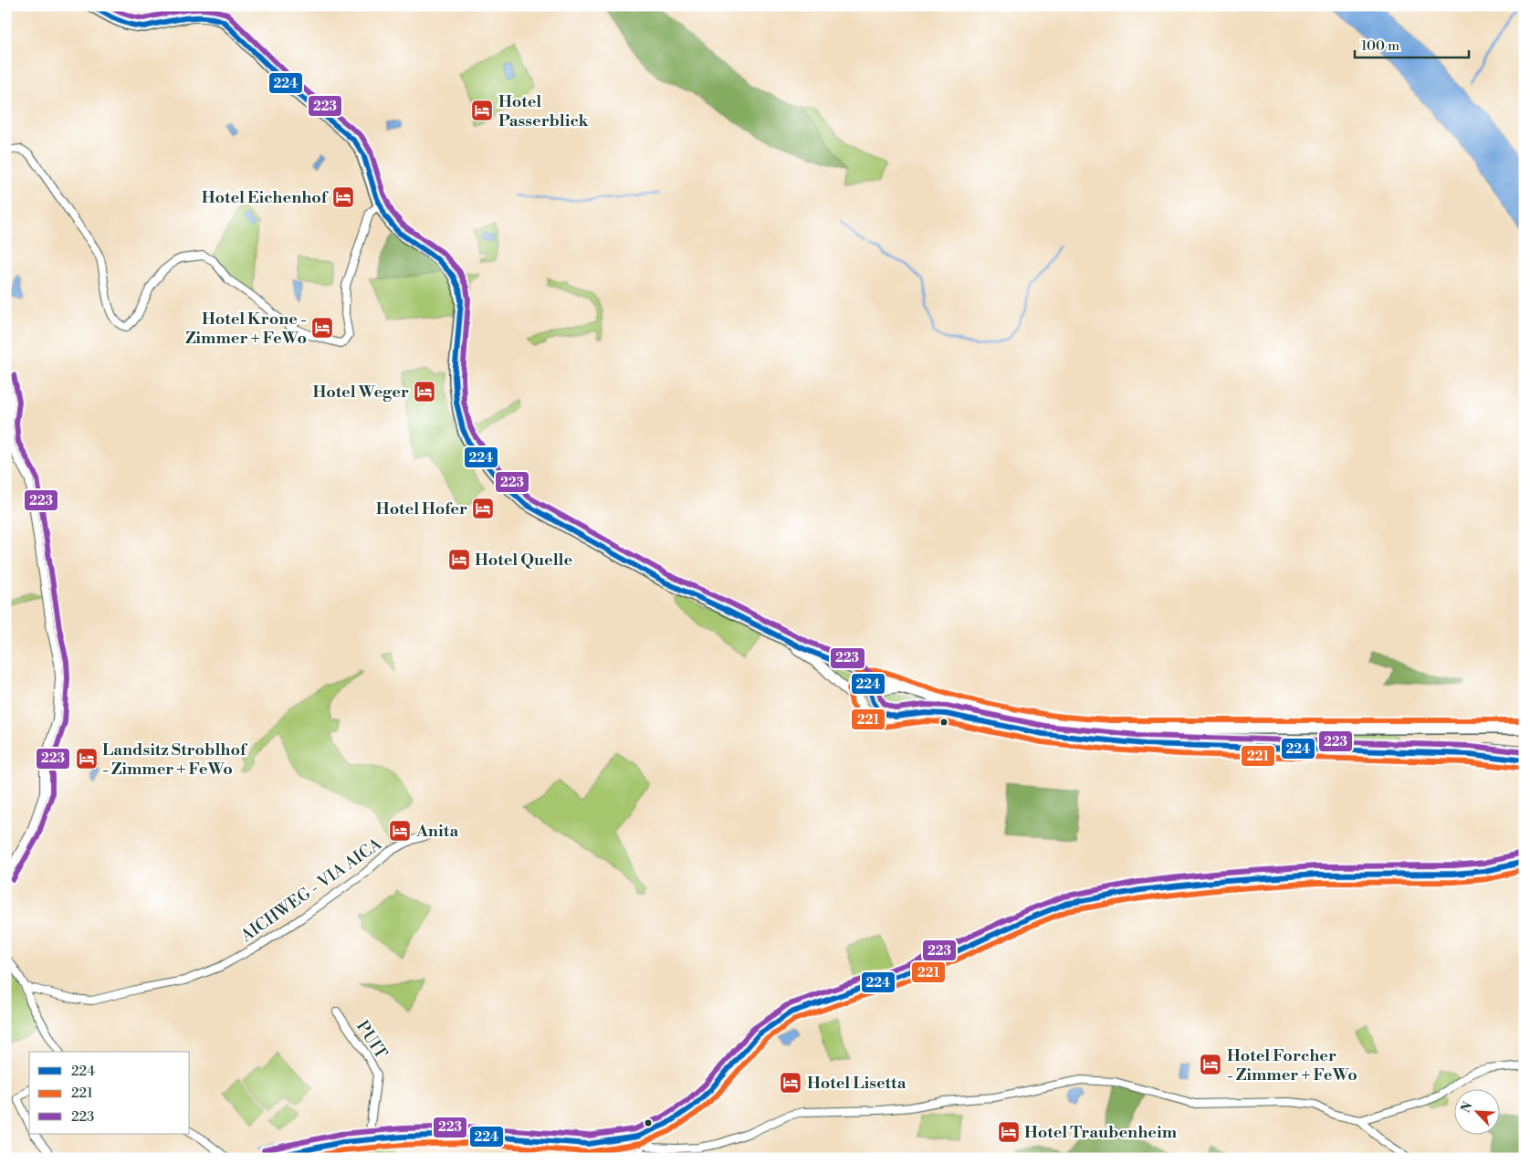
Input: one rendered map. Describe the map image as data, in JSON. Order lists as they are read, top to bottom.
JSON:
{
  "streets": {
    "street": ["AICHWEG - VIA AICA", "PUIT"]
  },
  "places": {
    "hotel": [
      "Hotel Passerblick",
      "Hotel Eichenhof",
      "Hotel Krone - Zimmer + FeWo",
      "Hotel Weger",
      "Hotel Hofer",
      "Hotel Quelle",
      "Landsitz Stroblhof - Zimmer + FeWo",
      "Anita",
      "Hotel Forcher - Zimmer + FeWo",
      "Hotel Lisetta",
      "Hotel Traubenheim"
    ]
  },
  "lines": ["transit line 224", "transit line 223", "transit line 221"],
  "legend": ["224", "221", "223"],
  "scale_bar": "100 m",
  "north": "top left"
}
